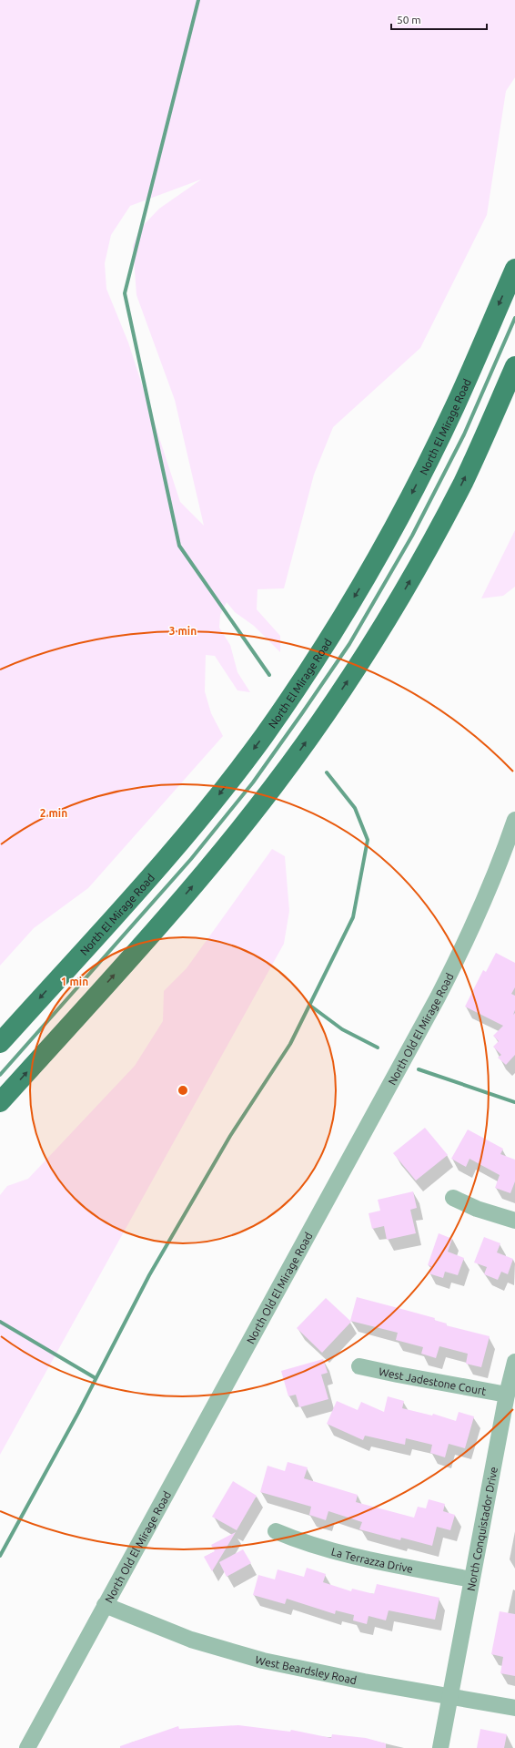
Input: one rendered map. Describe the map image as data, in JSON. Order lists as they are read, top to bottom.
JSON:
{
  "streets": {
    "main road": ["North El Mirage Road"],
    "street": [
      "North Old El Mirage Road",
      "West Jadestone Court",
      "North Conquistador Drive",
      "La Terrazza Drive",
      "West Beardsley Road"
    ]
  },
  "crossings": [
    ["North Old El Mirage Road", "West Beardsley Road"],
    ["West Jadestone Court", "North Conquistador Drive"],
    ["North Conquistador Drive", "La Terrazza Drive"],
    ["North Conquistador Drive", "West Beardsley Road"]
  ],
  "scale_bar": "50 m",
  "rings": ["3 min", "2 min", "1 min"]
}
